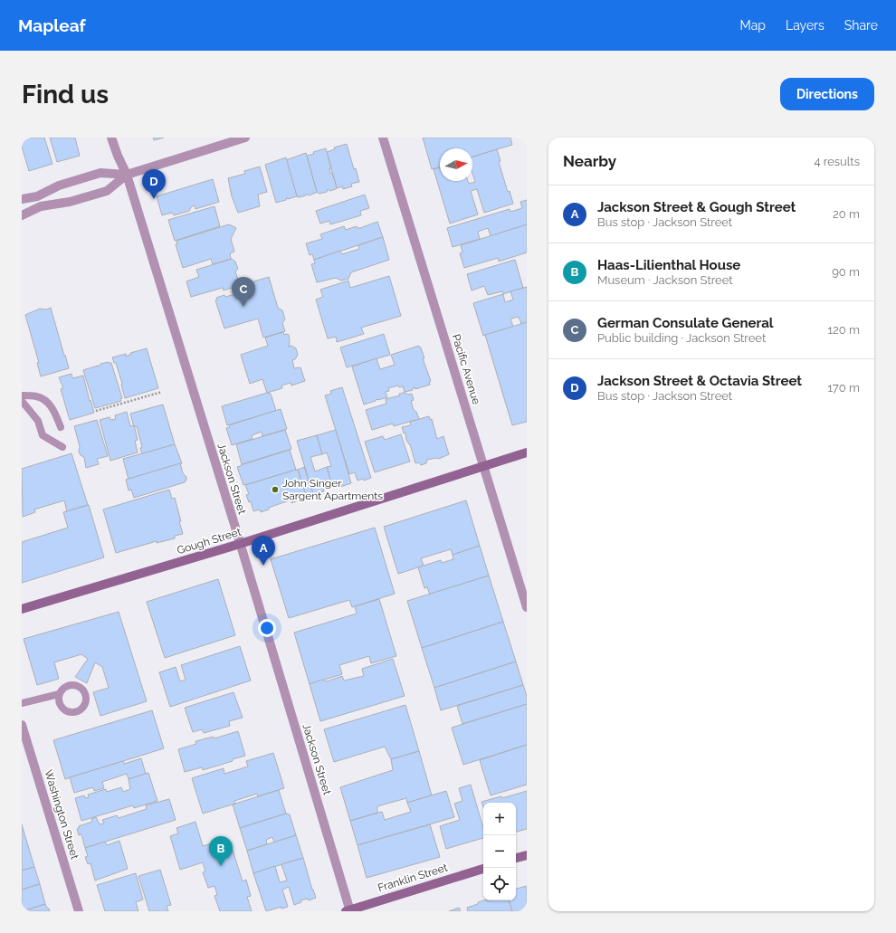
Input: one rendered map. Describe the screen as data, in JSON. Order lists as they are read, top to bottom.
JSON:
{
  "streets": {
    "street": [
      "Pacific Avenue",
      "Jackson Street",
      "Gough Street",
      "Washington Street",
      "Franklin Street"
    ]
  },
  "crossings": [
    ["Pacific Avenue", "Gough Street"],
    ["Jackson Street", "Gough Street"],
    ["Jackson Street", "Franklin Street"]
  ],
  "places": ["John Singer Sargent Apartments"],
  "north": "right",
  "page": {
    "header": "Mapleaf",
    "nav": ["Map", "Layers", "Share"],
    "buttons": "Directions",
    "title": "Find us",
    "heading": ["Nearby", "4 results"],
    "pins": [
      "D",
      "C",
      "A",
      "B"
    ],
    "list": [
      {
        "mark": "A",
        "name": "Jackson Street & Gough Street",
        "note": "Bus stop · Jackson Street",
        "value": "20 m"
      },
      {
        "mark": "B",
        "name": "Haas-Lilienthal House",
        "note": "Museum · Jackson Street",
        "value": "90 m"
      },
      {
        "mark": "C",
        "name": "German Consulate General",
        "note": "Public building · Jackson Street",
        "value": "120 m"
      },
      {
        "mark": "D",
        "name": "Jackson Street & Octavia Street",
        "note": "Bus stop · Jackson Street",
        "value": "170 m"
      }
    ],
    "map_buttons": ["+", "−"]
  }
}
